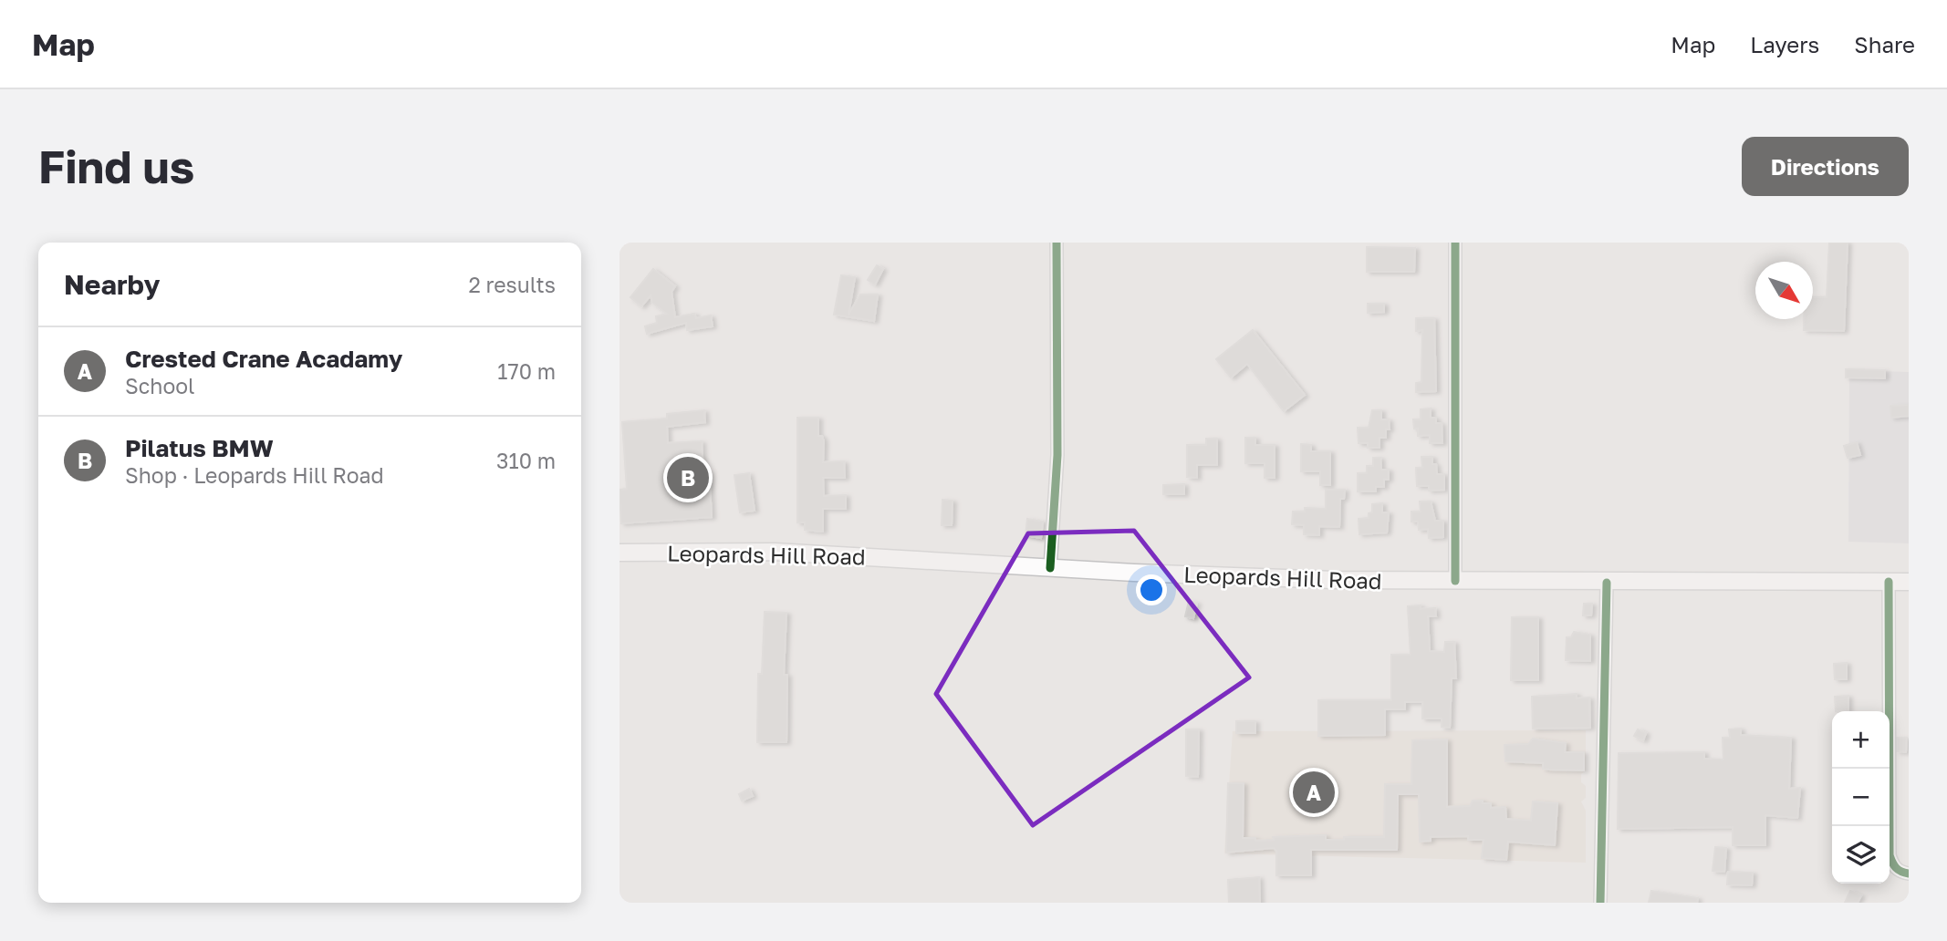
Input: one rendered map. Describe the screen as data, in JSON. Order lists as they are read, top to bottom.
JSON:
{
  "streets": {
    "main road": ["Leopards Hill Road"]
  },
  "north": "bottom right",
  "page": {
    "header": "Map",
    "nav": ["Map", "Layers", "Share"],
    "buttons": "Directions",
    "title": "Find us",
    "heading": ["Nearby", "2 results"],
    "list": [
      {
        "mark": "A",
        "name": "Crested Crane Acadamy",
        "note": "School",
        "value": "170 m"
      },
      {
        "mark": "B",
        "name": "Pilatus BMW",
        "note": "Shop · Leopards Hill Road",
        "value": "310 m"
      }
    ],
    "pins": ["B", "A"],
    "map_buttons": ["+", "−"]
  }
}
